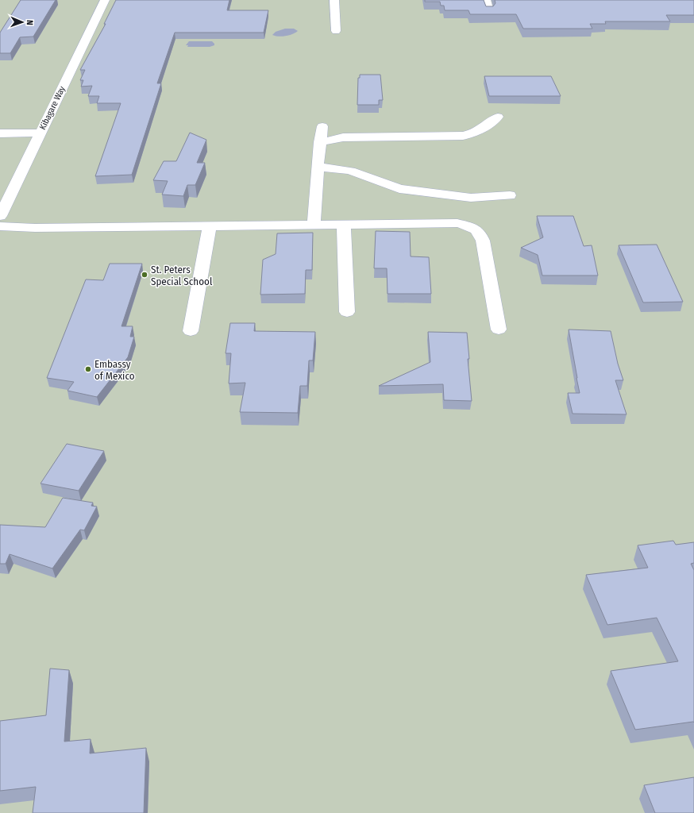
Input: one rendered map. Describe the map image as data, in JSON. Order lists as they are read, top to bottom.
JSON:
{
  "streets": {
    "street": ["Kibagare Way"]
  },
  "places": ["St. Peters Special School", "Embassy of Mexico"],
  "north": "right"
}
